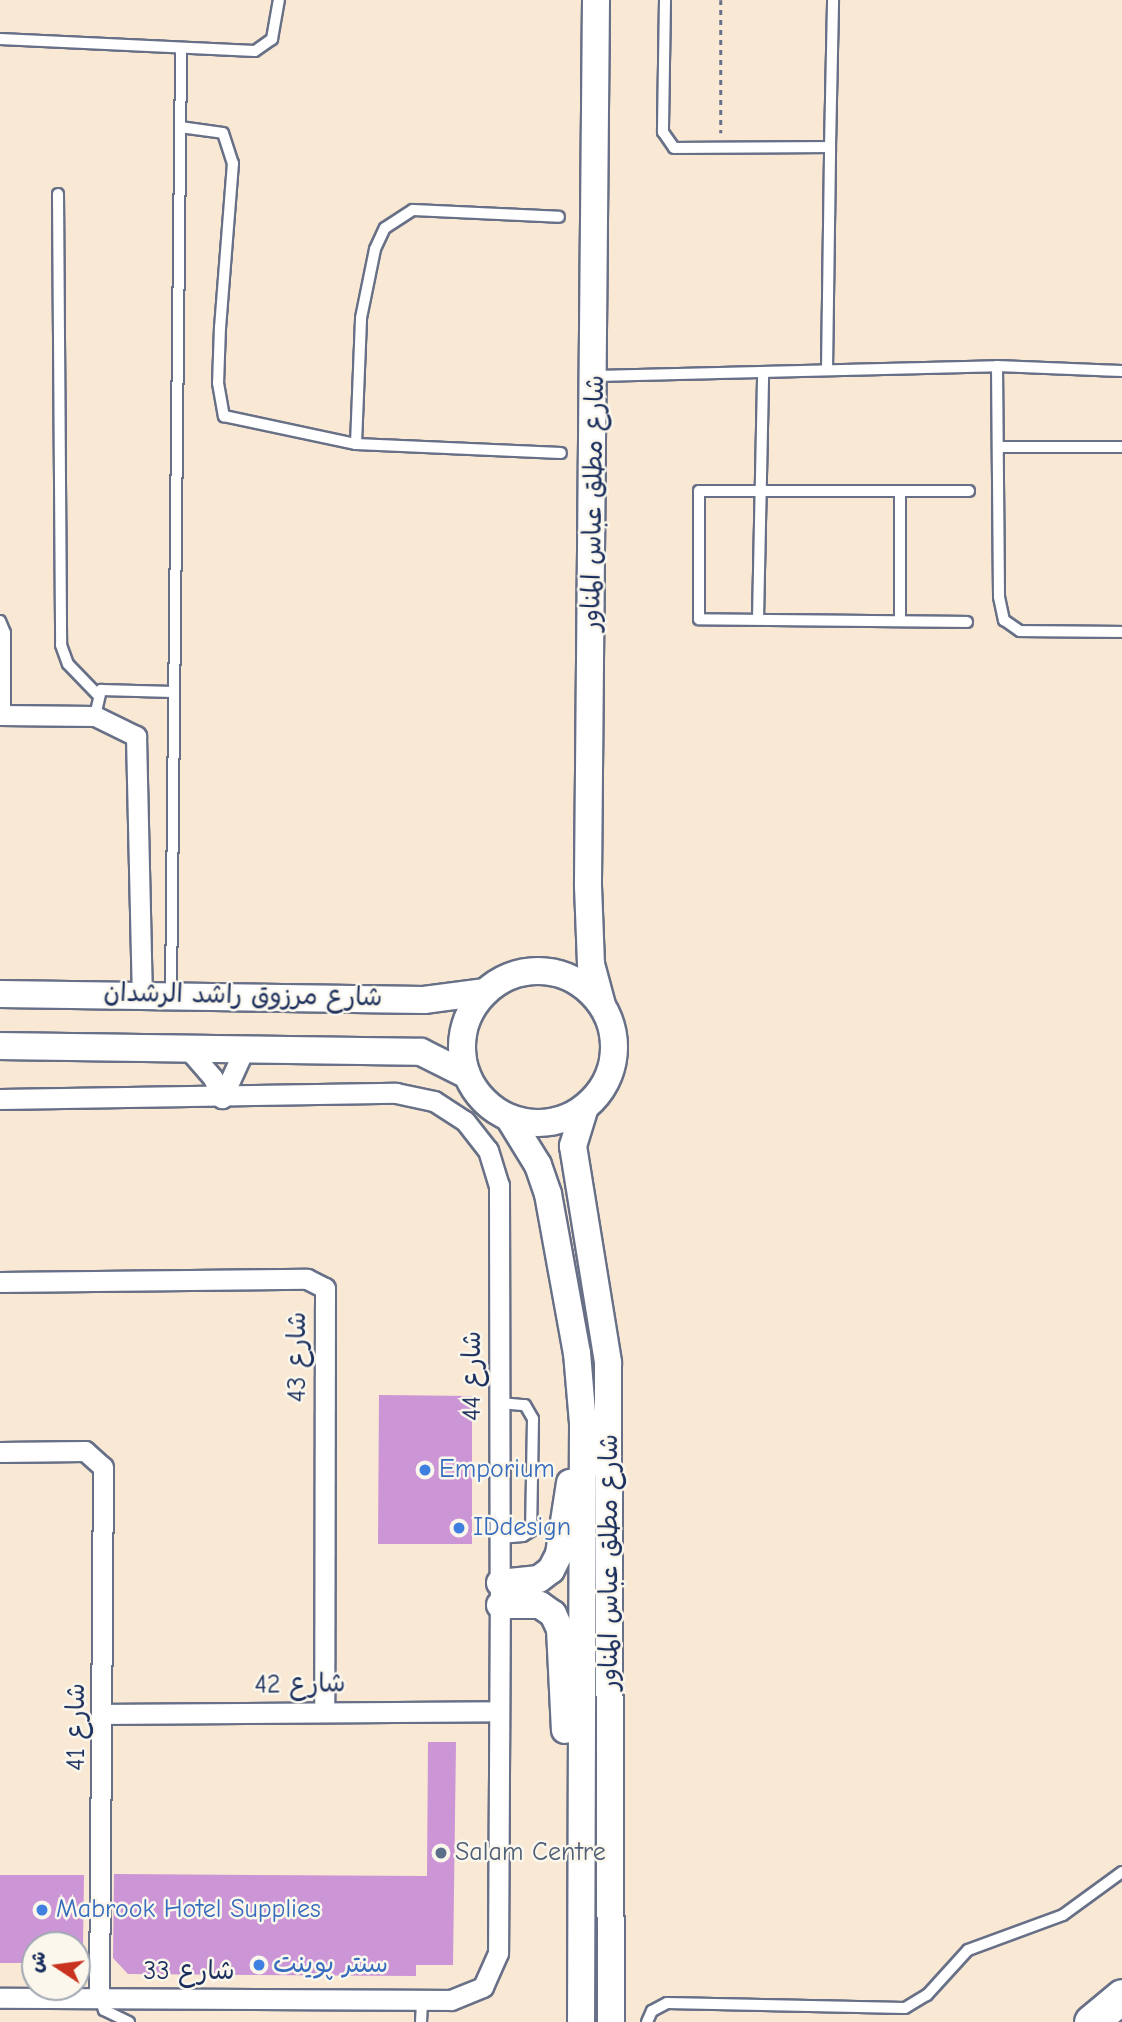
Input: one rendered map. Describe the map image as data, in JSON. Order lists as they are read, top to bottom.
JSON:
{
  "streets": {
    "street": [
      "شارع مطلق عباس المناور",
      "شارع مرزوق راشد الرشدان",
      "شارع 43",
      "شارع 44",
      "شارع 42",
      "شارع 41",
      "شارع 33"
    ]
  },
  "crossings": [
    ["شارع مطلق عباس المناور", "شارع مرزوق راشد الرشدان"],
    ["شارع 43", "شارع 42"],
    ["شارع 44", "شارع 42"],
    ["شارع 44", "شارع 33"],
    ["شارع 42", "شارع 41"],
    ["شارع 41", "شارع 33"]
  ],
  "places": [
    "Emporium",
    "IDdesign",
    "Salam Centre",
    "Mabrook Hotel Supplies",
    "سنتر پوينت"
  ],
  "north": "left"
}
